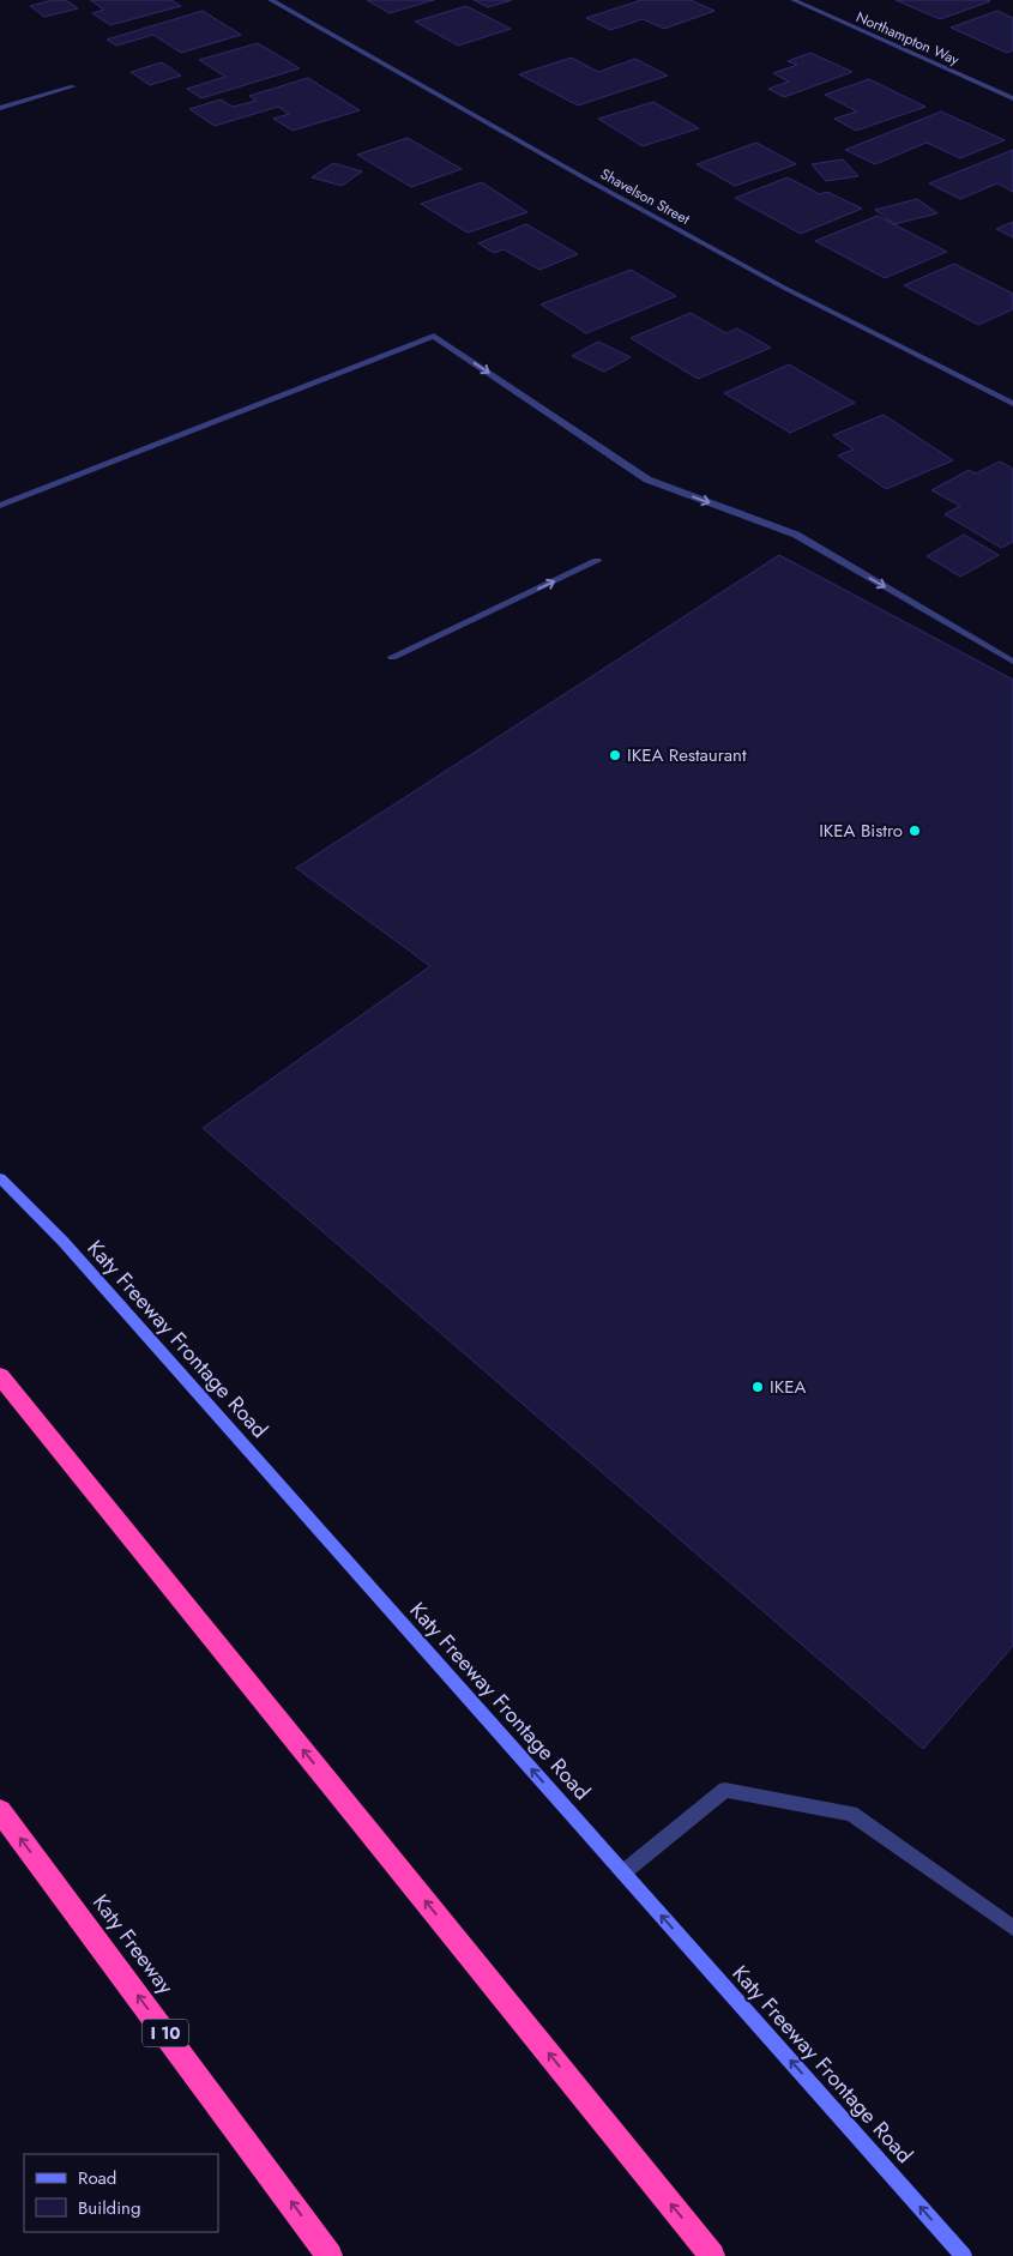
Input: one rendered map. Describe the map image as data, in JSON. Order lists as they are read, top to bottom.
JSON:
{
  "streets": {
    "highway": ["Katy Freeway", "I 10"],
    "main road": ["Katy Freeway Frontage Road"],
    "street": ["Northampton Way", "Shavelson Street"]
  },
  "one_way": ["Katy Freeway Frontage Road", "Katy Freeway"],
  "places": ["IKEA Restaurant", "IKEA Bistro", "IKEA"],
  "legend": ["Road", "Building"]
}
